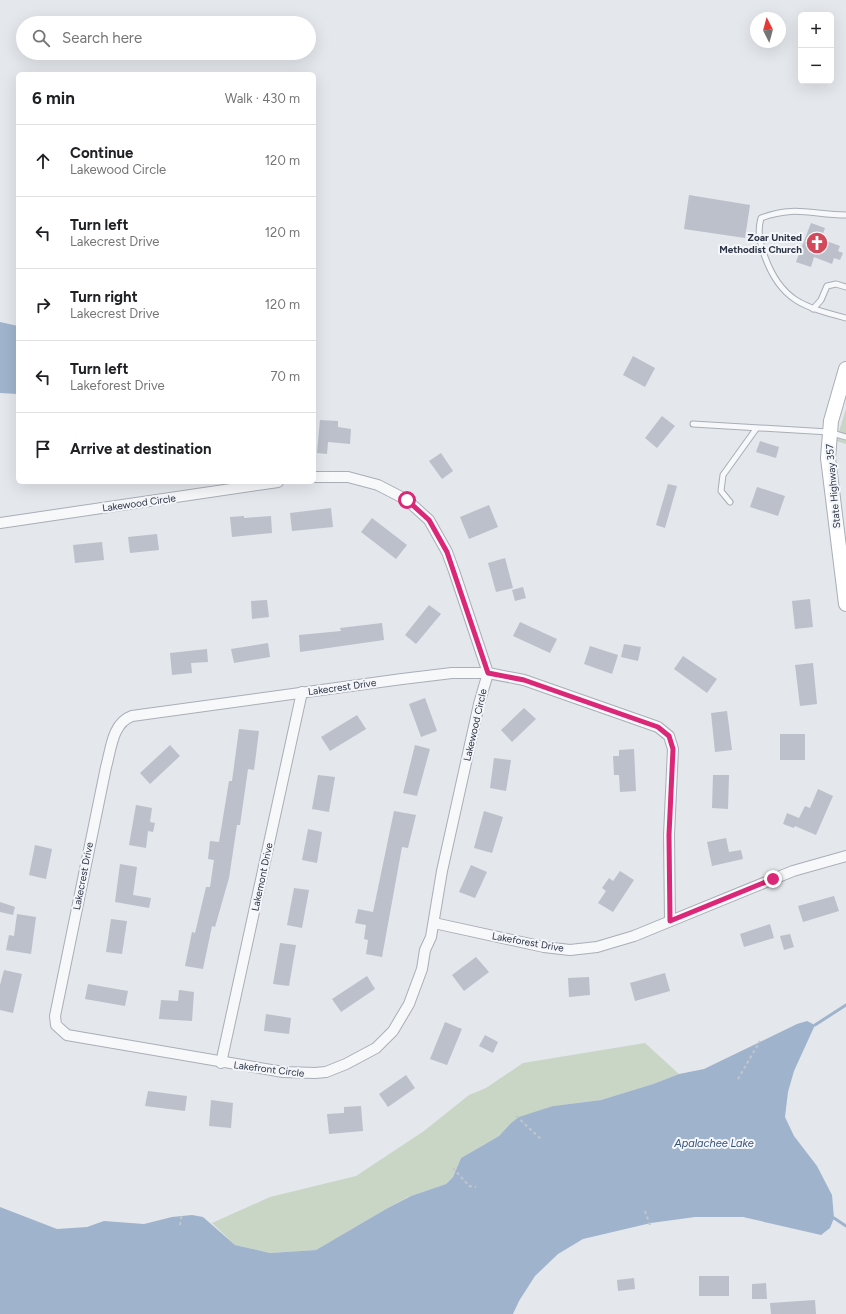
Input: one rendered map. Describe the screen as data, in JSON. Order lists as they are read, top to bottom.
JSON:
{
  "streets": {
    "main road": ["State Highway 357"],
    "street": [
      "Lakewood Circle",
      "Lakecrest Drive",
      "Lakemont Drive",
      "Lakeforest Drive",
      "Lakefront Circle"
    ]
  },
  "crossings": [
    ["Lakewood Circle", "Lakecrest Drive"],
    ["Lakewood Circle", "Lakeforest Drive"],
    ["Lakewood Circle", "Lakefront Circle"],
    ["Lakecrest Drive", "Lakemont Drive"],
    ["Lakecrest Drive", "Lakeforest Drive"],
    ["Lakecrest Drive", "Lakefront Circle"],
    ["Lakemont Drive", "Lakefront Circle"],
    ["Lakeforest Drive", "Lakefront Circle"]
  ],
  "water": ["Apalachee Lake"],
  "places": {
    "church": ["Zoar United Methodist Church"]
  },
  "north": "top",
  "page": {
    "map_buttons": ["+", "−"],
    "search": "Search here",
    "heading": ["6 min", "Walk · 430 m"],
    "list": [
      ["Continue", "Lakewood Circle", "120 m"],
      ["Turn left", "Lakecrest Drive", "120 m"],
      ["Turn right", "Lakecrest Drive", "120 m"],
      ["Turn left", "Lakeforest Drive", "70 m"],
      "Arrive at destination"
    ]
  }
}
